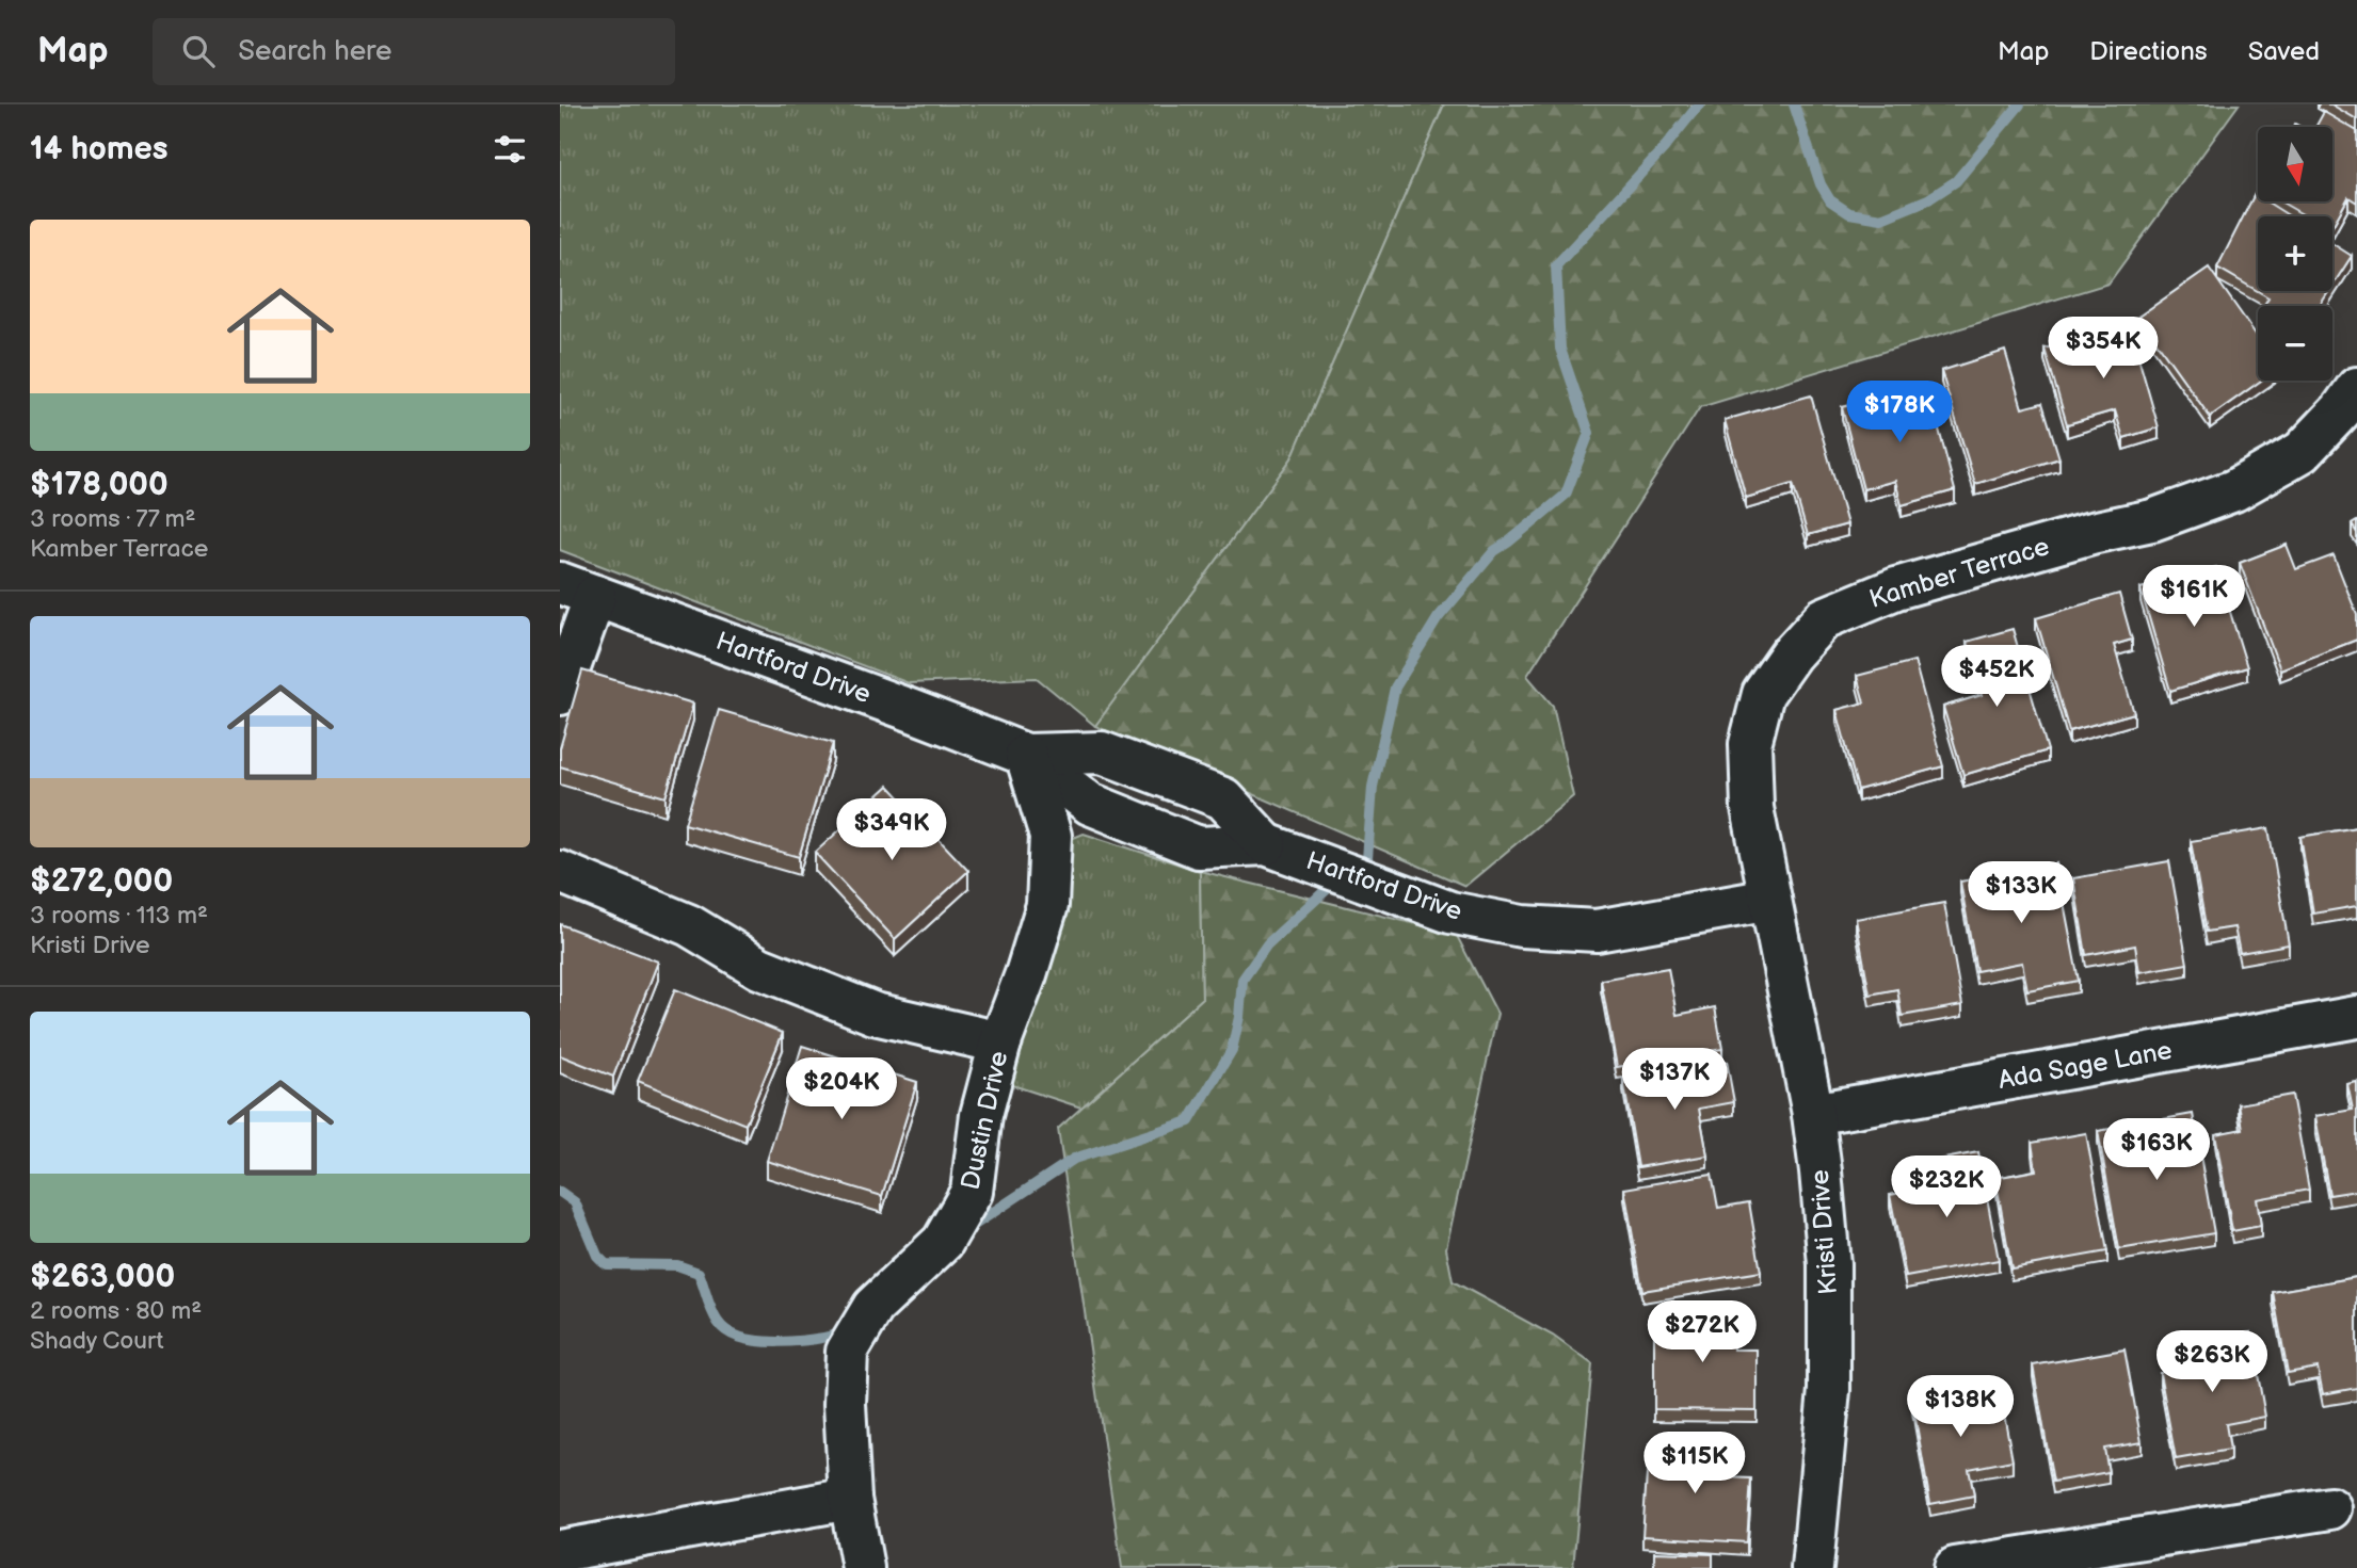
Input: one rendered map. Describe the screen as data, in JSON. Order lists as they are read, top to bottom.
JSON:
{
  "streets": {
    "street": [
      "Kamber Terrace",
      "Hartford Drive",
      "Ada Sage Lane",
      "Dustin Drive",
      "Kristi Drive"
    ]
  },
  "crossings": [
    ["Kamber Terrace", "Hartford Drive"],
    ["Kamber Terrace", "Kristi Drive"],
    ["Hartford Drive", "Dustin Drive"],
    ["Hartford Drive", "Kristi Drive"],
    ["Ada Sage Lane", "Kristi Drive"]
  ],
  "north": "bottom",
  "page": {
    "header": "Map",
    "search": "Search here",
    "nav": ["Map", "Directions", "Saved"],
    "heading": "14 homes",
    "map_buttons": ["+", "−"],
    "list": [
      {
        "name": "$178,000",
        "note": "3 rooms · 77 m² · Kamber Terrace"
      },
      {
        "name": "$272,000",
        "note": "3 rooms · 113 m² · Kristi Drive"
      },
      {
        "name": "$263,000",
        "note": "2 rooms · 80 m² · Shady Court"
      }
    ],
    "price": [
      "$354K",
      "$178K",
      "$161K",
      "$452K",
      "$349K",
      "$133K",
      "$137K",
      "$204K",
      "$163K",
      "$232K",
      "$272K",
      "$263K",
      "$138K",
      "$115K"
    ]
  }
}
